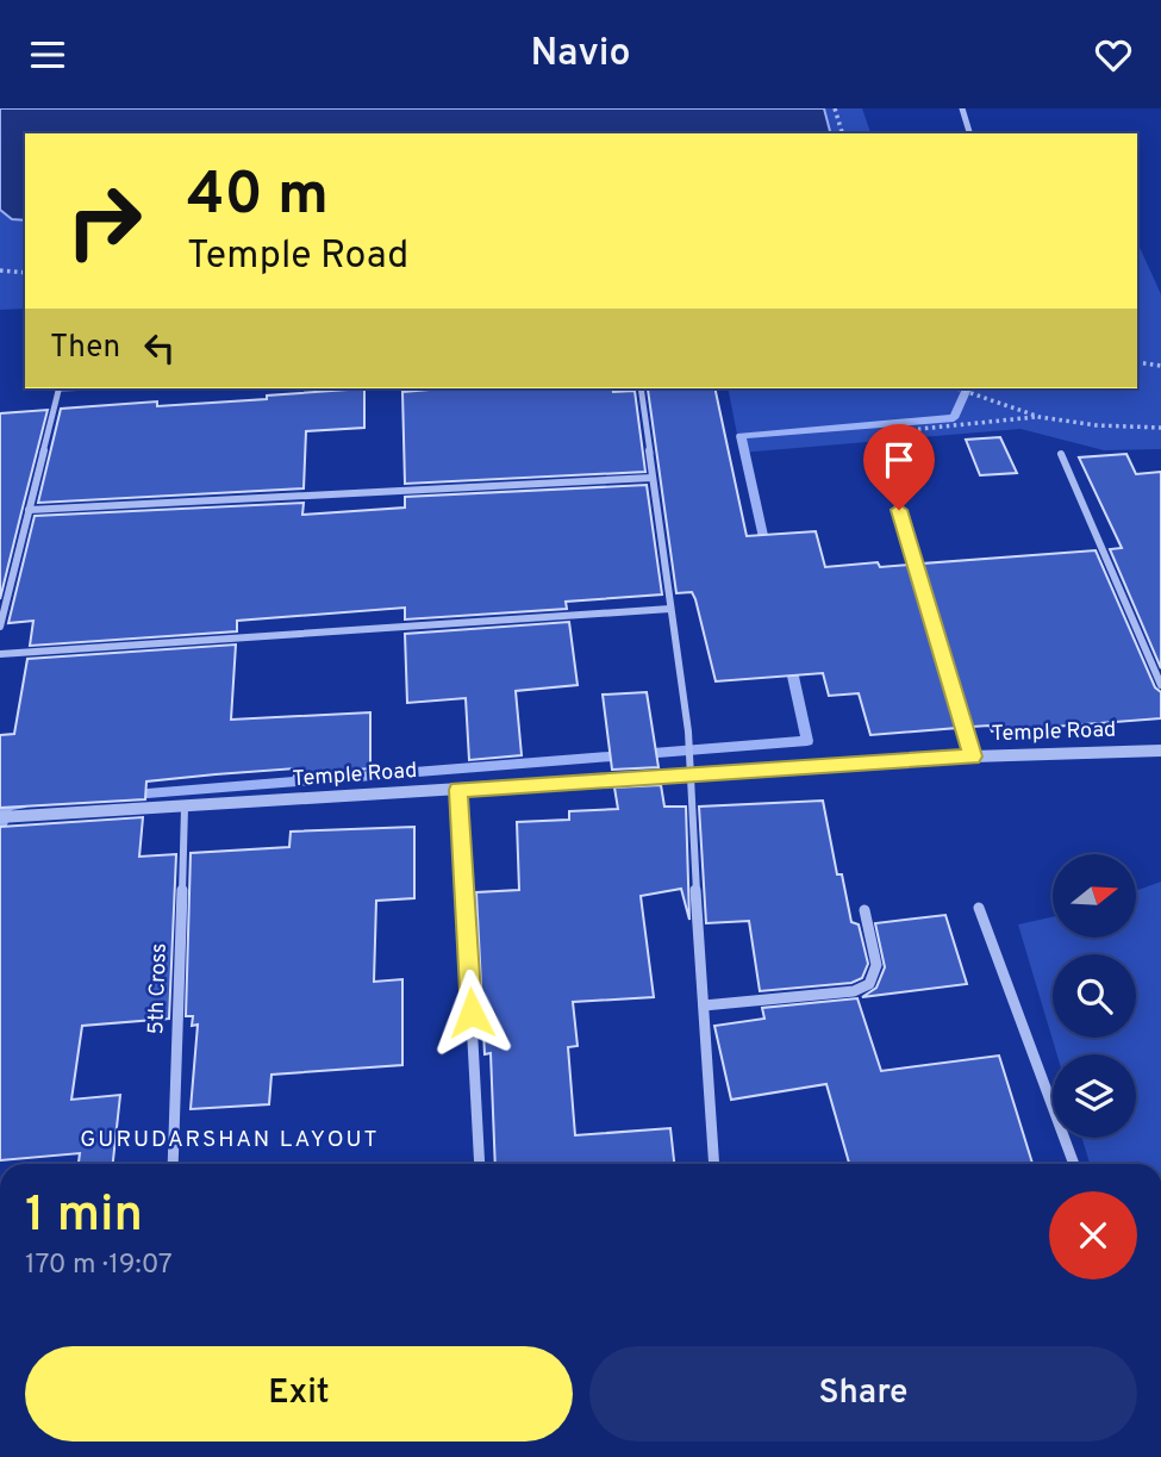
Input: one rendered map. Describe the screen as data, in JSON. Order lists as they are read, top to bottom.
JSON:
{
  "streets": {
    "street": ["Temple Road", "5th Cross"]
  },
  "crossings": [
    ["Temple Road", "5th Cross"]
  ],
  "districts": ["GURUDARSHAN LAYOUT"],
  "north": "right",
  "page": {
    "header": "Navio",
    "turn": ["40 m", "Temple Road"],
    "then": "Then",
    "heading": ["1 min", "170 m · 19:07"],
    "buttons": ["Exit", "Share"]
  }
}
